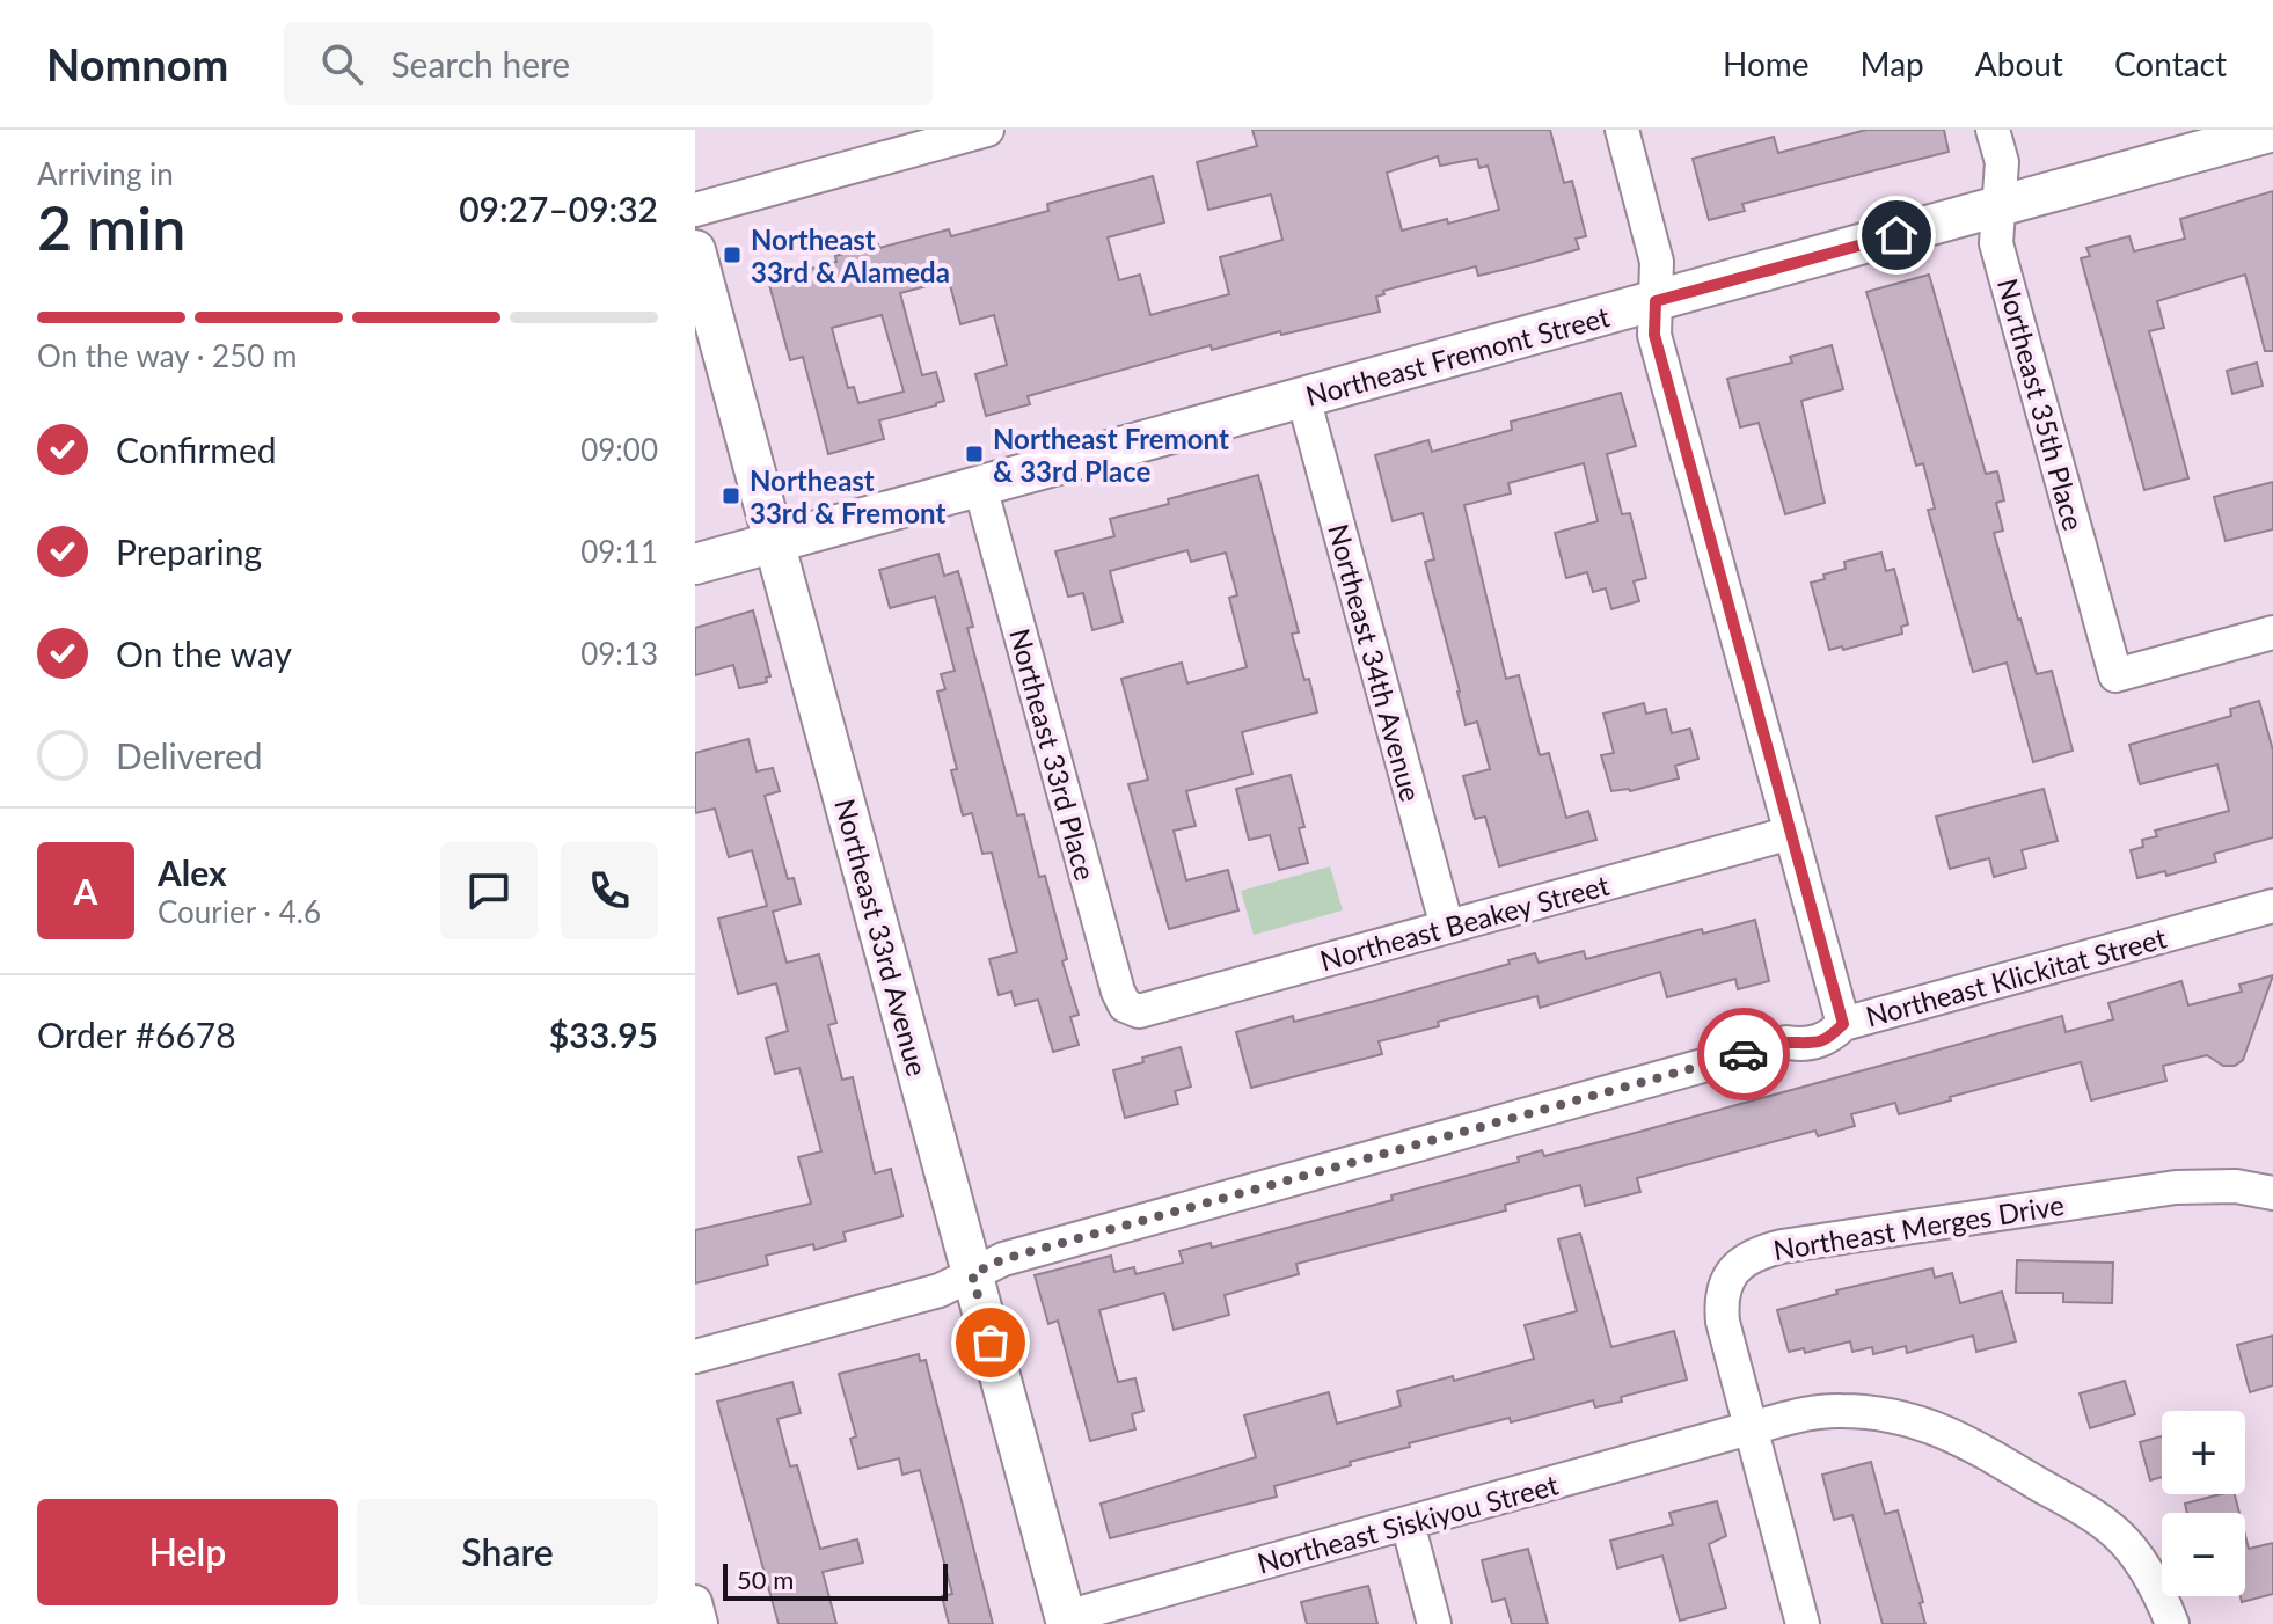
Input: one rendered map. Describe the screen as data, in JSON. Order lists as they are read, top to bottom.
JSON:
{
  "streets": {
    "main road": ["Northeast Fremont Street", "Northeast 33rd Avenue"],
    "street": [
      "Northeast 35th Place",
      "Northeast 34th Avenue",
      "Northeast 33rd Place",
      "Northeast Beakey Street",
      "Northeast Klickitat Street",
      "Northeast Merges Drive",
      "Northeast Siskiyou Street"
    ]
  },
  "crossings": [
    ["Northeast Fremont Street", "Northeast 35th Place"],
    ["Northeast Fremont Street", "Northeast 34th Avenue"],
    ["Northeast Fremont Street", "Northeast 33rd Place"],
    ["Northeast Fremont Street", "Northeast 33rd Avenue"],
    ["Northeast 34th Avenue", "Northeast Beakey Street"],
    ["Northeast 33rd Place", "Northeast Beakey Street"],
    ["Northeast 33rd Avenue", "Northeast Klickitat Street"],
    ["Northeast 33rd Avenue", "Northeast Siskiyou Street"],
    ["Northeast Merges Drive", "Northeast Siskiyou Street"]
  ],
  "places": {
    "transit": ["Northeast 33rd & Alameda", "Northeast Fremont & 33rd Place", "Northeast 33rd & Fremont"]
  },
  "scale_bar": "50 m",
  "page": {
    "header": "Nomnom",
    "search": "Search here",
    "nav": [
      "Home",
      "Map",
      "About",
      "Contact"
    ],
    "heading": ["2 min", "Arriving in", "09:27–09:32"],
    "panel": [
      "Alex",
      "Courier · 4.6",
      "Order #6678",
      "$33.95"
    ],
    "bar": "On the way · 250 m",
    "list": [
      ["Confirmed", "09:00"],
      ["Preparing", "09:11"],
      ["On the way", "09:13"],
      "Delivered"
    ],
    "round": "A",
    "map_buttons": ["+", "−"],
    "buttons": ["Help", "Share"],
    "scale": "50 m"
  }
}
